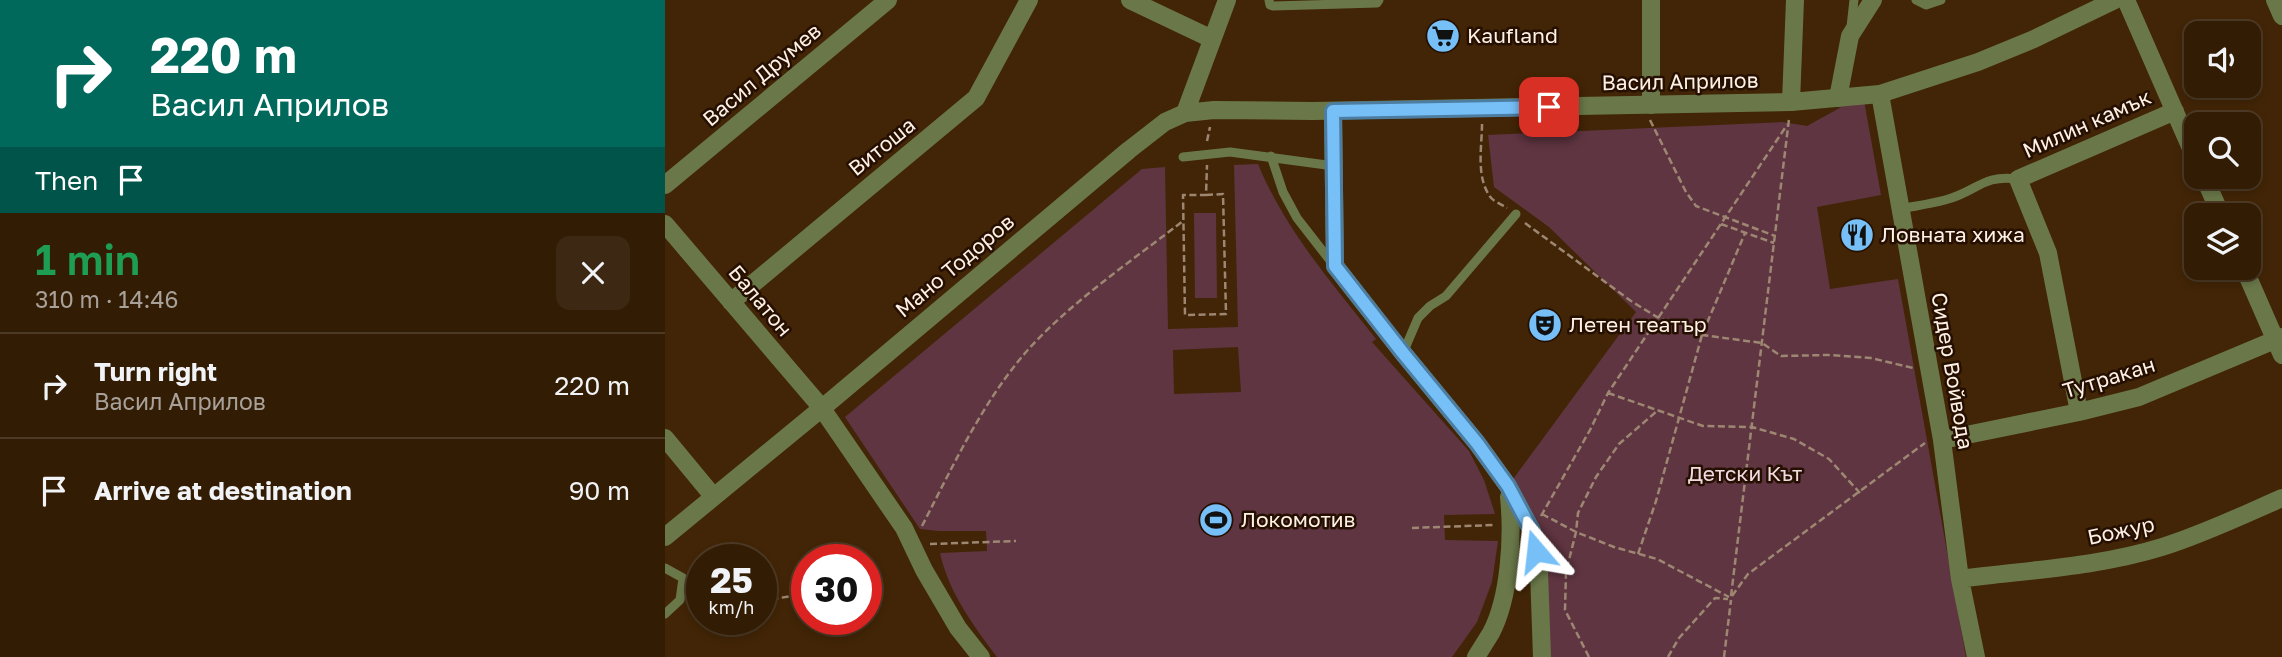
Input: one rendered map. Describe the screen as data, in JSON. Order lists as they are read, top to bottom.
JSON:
{
  "streets": {
    "street": [
      "Васил Друмев",
      "Васил Априлов",
      "Милин камък",
      "Витоша",
      "Мано Тодоров",
      "Балатон",
      "Сидер Войвода",
      "Тутракан",
      "Божур"
    ]
  },
  "crossings": [
    ["Васил Априлов", "Мано Тодоров"],
    ["Васил Априлов", "Сидер Войвода"],
    ["Витоша", "Балатон"],
    ["Мано Тодоров", "Балатон"],
    ["Сидер Войвода", "Тутракан"],
    ["Сидер Войвода", "Божур"]
  ],
  "parks": ["Детски Кът"],
  "places": {
    "supermarket": ["Kaufland"],
    "restaurant": ["Ловната хижа"],
    "theatre": ["Летен театър"],
    "sports": ["Локомотив"]
  },
  "page": {
    "turn": ["220 m", "Васил Априлов"],
    "then": "Then",
    "heading": ["1 min", "310 m · 14:46"],
    "list": [
      {
        "name": "Turn right",
        "note": "Васил Априлов",
        "value": "220 m"
      },
      {
        "name": "Arrive at destination",
        "value": "90 m"
      }
    ],
    "speed": "25 km/h",
    "limit": "30"
  }
}
